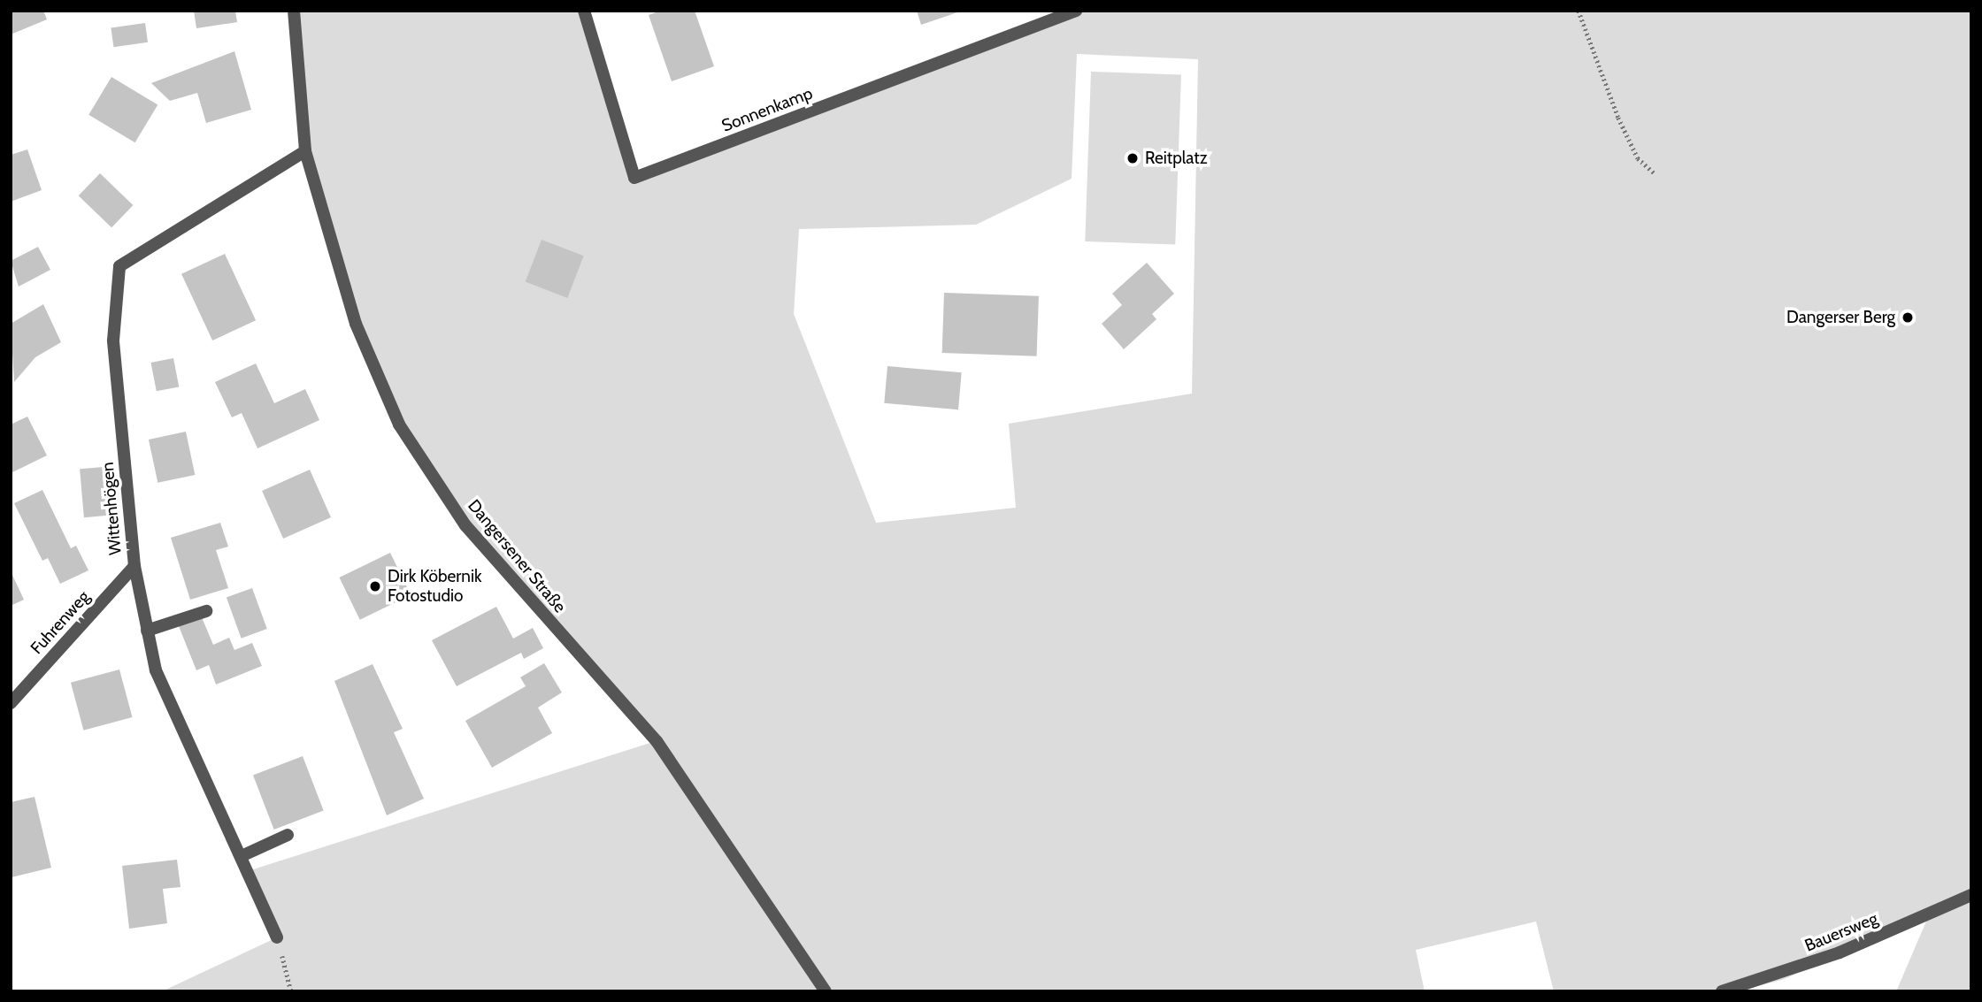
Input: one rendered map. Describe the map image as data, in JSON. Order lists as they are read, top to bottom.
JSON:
{
  "streets": {
    "street": [
      "Sonnenkamp",
      "Wittenhögen",
      "Dangersener Straße",
      "Fuhrenweg",
      "Bauersweg"
    ]
  },
  "crossings": [
    ["Wittenhögen", "Dangersener Straße"],
    ["Wittenhögen", "Fuhrenweg"]
  ],
  "places": ["Reitplatz", "Dangerser Berg", "Dirk Köbernik Fotostudio"]
}
